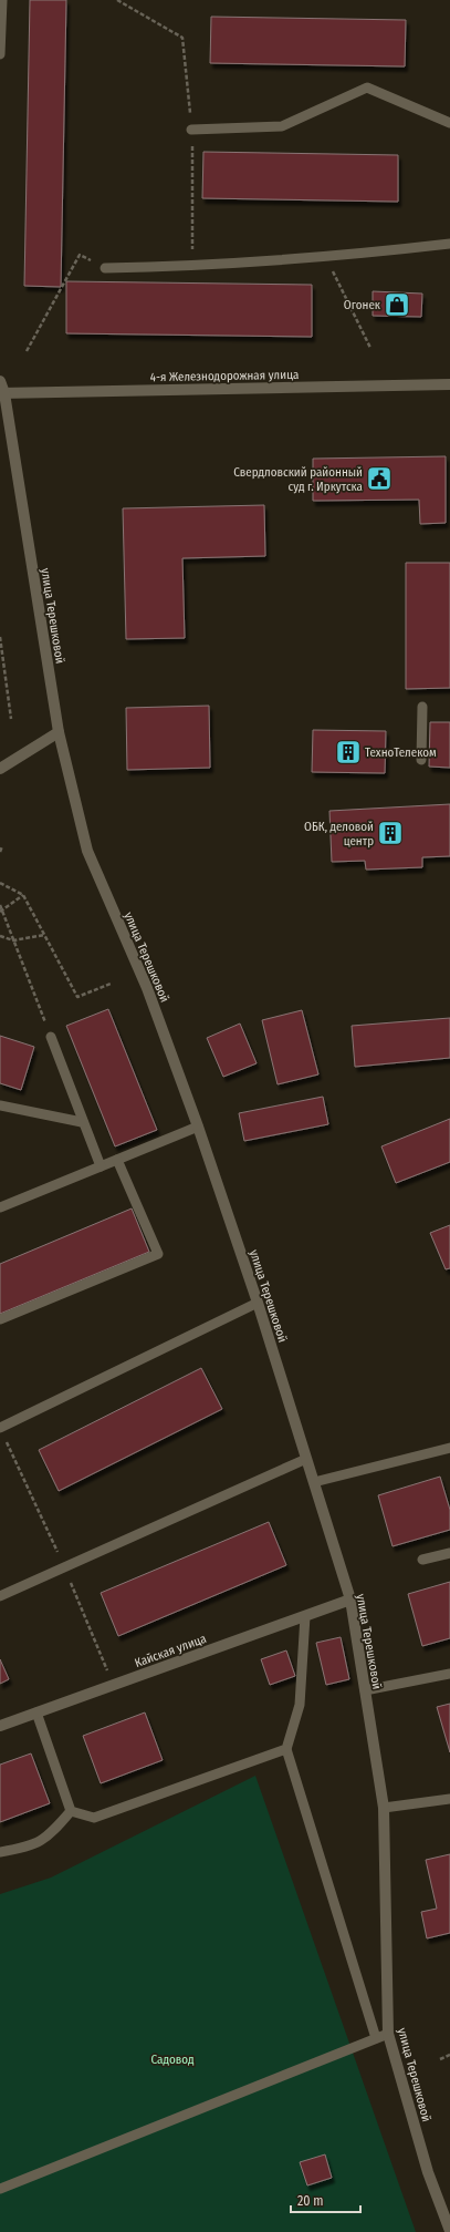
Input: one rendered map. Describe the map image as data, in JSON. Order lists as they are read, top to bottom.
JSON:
{
  "streets": {
    "street": ["4-я Железнодорожная улица", "улица Терешковой", "Кайская улица"]
  },
  "crossings": [
    ["4-я Железнодорожная улица", "улица Терешковой"],
    ["улица Терешковой", "Кайская улица"]
  ],
  "parks": ["Садовод"],
  "places": {
    "shop": ["Огонек"],
    "public building": ["Свердловский районный суд г. Иркутска"],
    "building": ["ТехноТелеком", "ОБК, деловой центр"]
  },
  "scale_bar": "20 m"
}
